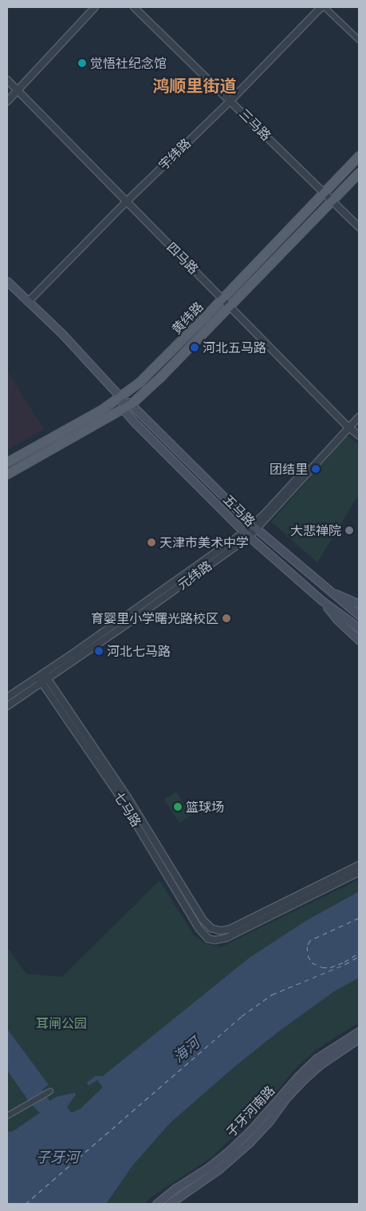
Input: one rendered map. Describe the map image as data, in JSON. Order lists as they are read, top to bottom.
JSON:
{
  "streets": {
    "main road": ["黄纬路", "五马路", "子牙河南路"],
    "street": [
      "三马路",
      "宇纬路",
      "四马路",
      "元纬路",
      "七马路"
    ]
  },
  "crossings": [
    ["三马路", "宇纬路"],
    ["三马路", "黄纬路"],
    ["宇纬路", "四马路"],
    ["宇纬路", "五马路"],
    ["四马路", "黄纬路"],
    ["四马路", "元纬路"],
    ["黄纬路", "五马路"],
    ["五马路", "元纬路"],
    ["元纬路", "七马路"]
  ],
  "districts": ["鸿顺里街道"],
  "water": ["海河", "子牙河"],
  "parks": ["耳闸公园"],
  "places": [
    "觉悟社纪念馆",
    "河北五马路",
    "团结里",
    "大悲禅院",
    "天津市美术中学",
    "育婴里小学曙光路校区",
    "河北七马路",
    "篮球场"
  ]
}
